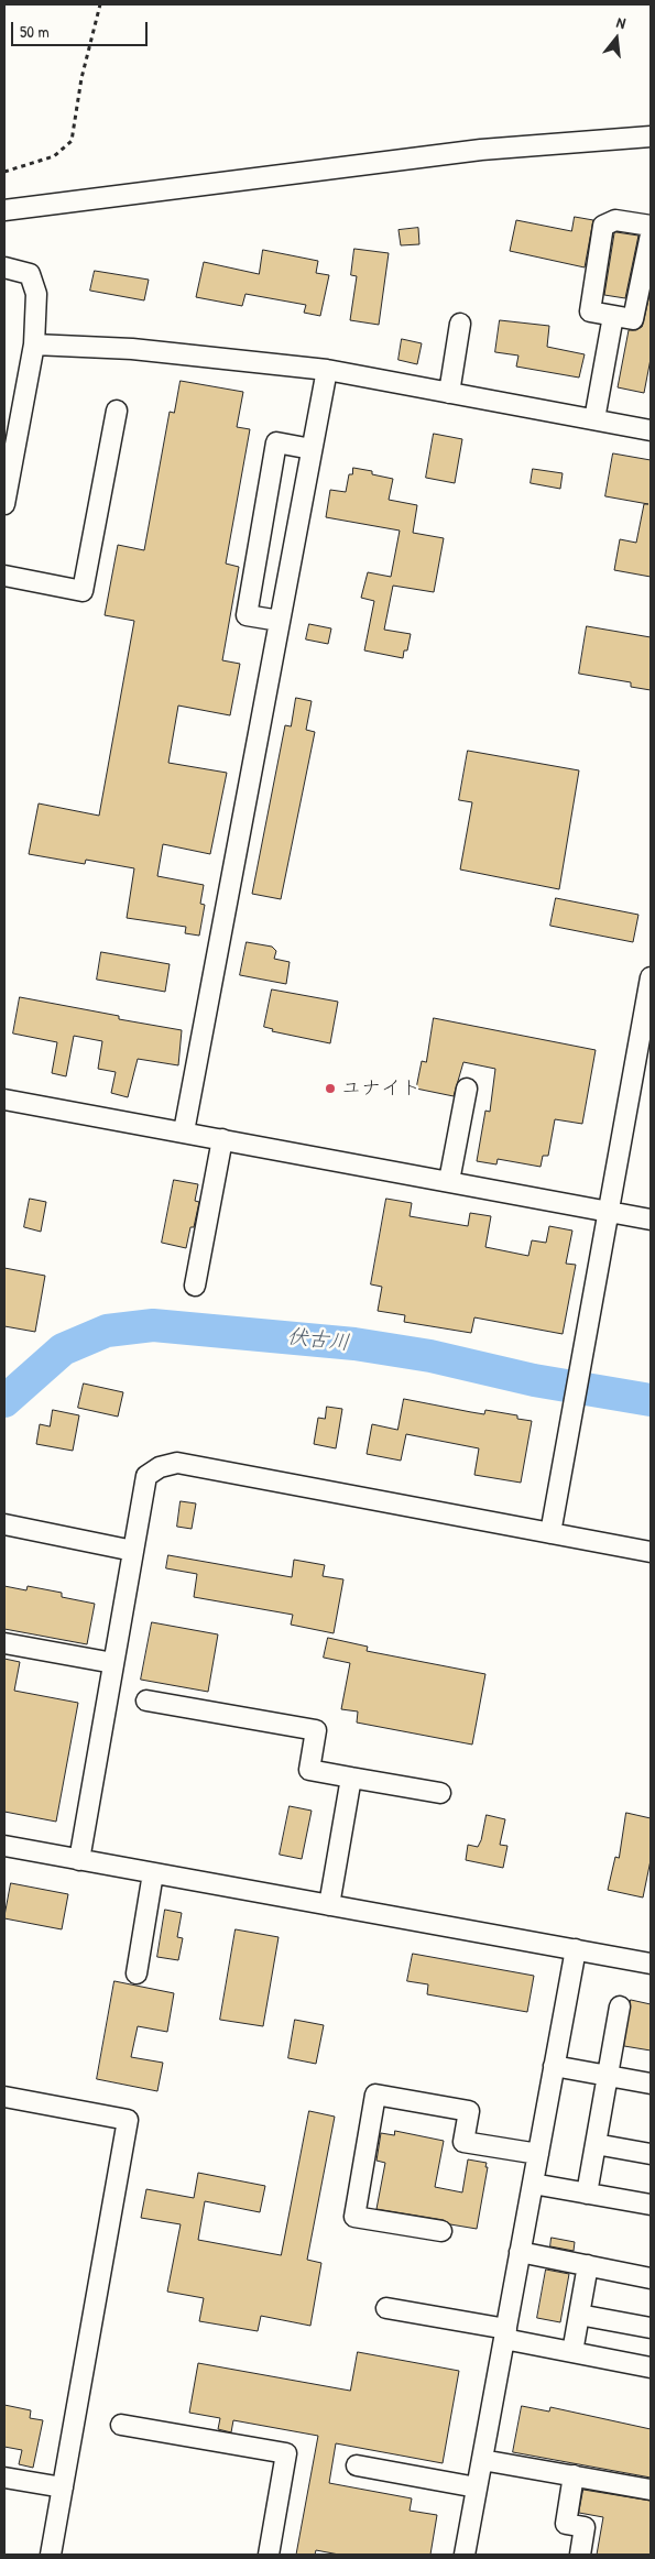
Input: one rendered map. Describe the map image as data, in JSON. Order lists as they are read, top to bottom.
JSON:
{
  "water": ["伏古川"],
  "places": ["ユナイト"],
  "scale_bar": "50 m",
  "north": "top"
}
